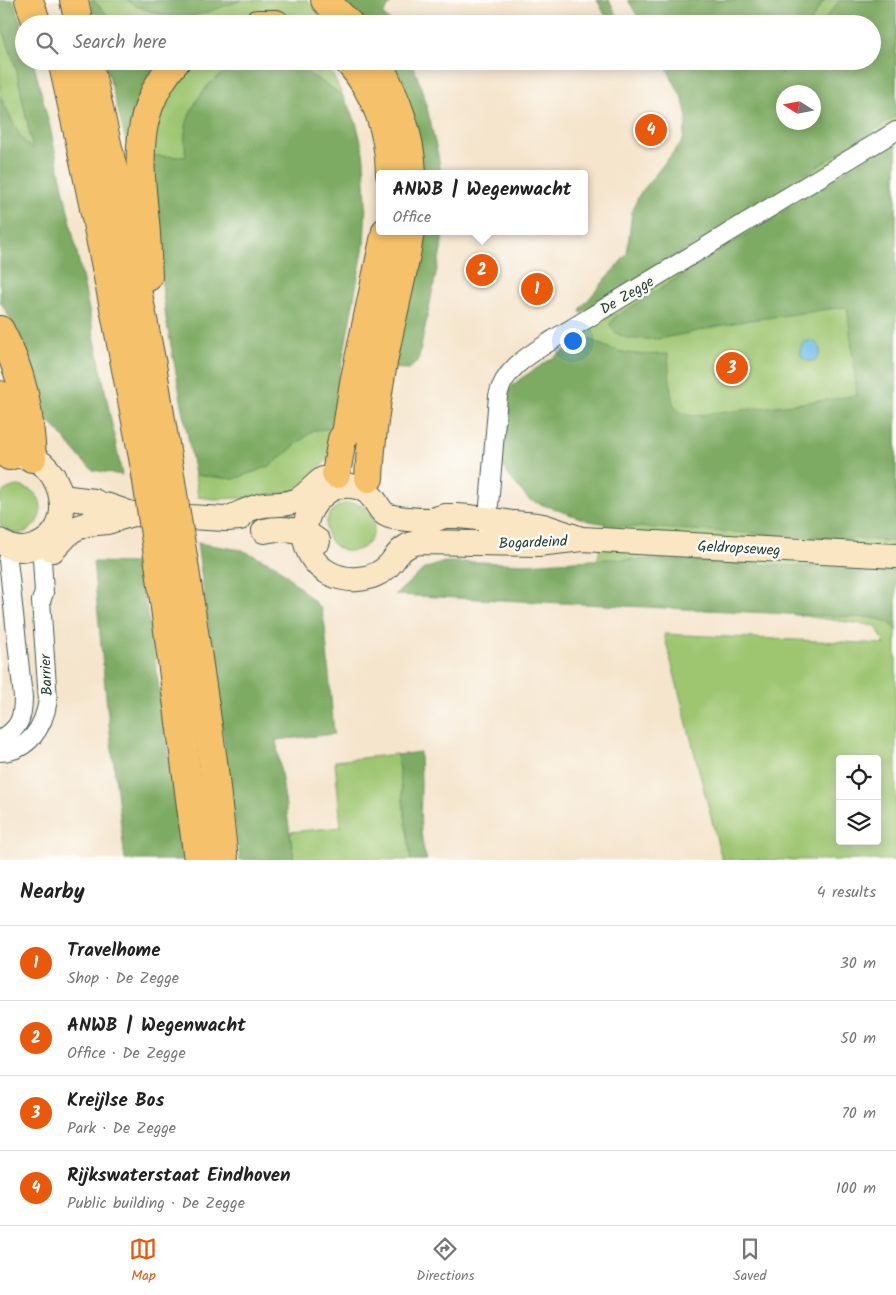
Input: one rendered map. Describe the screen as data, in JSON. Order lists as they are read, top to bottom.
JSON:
{
  "streets": {
    "main road": ["Bogardeind", "Geldropseweg"],
    "street": ["De Zegge", "Barrier"]
  },
  "crossings": [
    ["De Zegge", "Bogardeind"],
    ["Bogardeind", "Geldropseweg"]
  ],
  "north": "left",
  "page": {
    "search": "Search here",
    "pins": [
      "4",
      "2",
      "1",
      "3"
    ],
    "popup": ["ANWB | Wegenwacht", "Office"],
    "heading": ["Nearby", "4 results"],
    "list": [
      {
        "mark": "1",
        "name": "Travelhome",
        "note": "Shop · De Zegge",
        "value": "30 m"
      },
      {
        "mark": "2",
        "name": "ANWB | Wegenwacht",
        "note": "Office · De Zegge",
        "value": "50 m"
      },
      {
        "mark": "3",
        "name": "Kreijlse Bos",
        "note": "Park · De Zegge",
        "value": "70 m"
      },
      {
        "mark": "4",
        "name": "Rijkswaterstaat Eindhoven",
        "note": "Public building · De Zegge",
        "value": "100 m"
      }
    ],
    "nav": ["Map", "Directions", "Saved"]
  }
}
